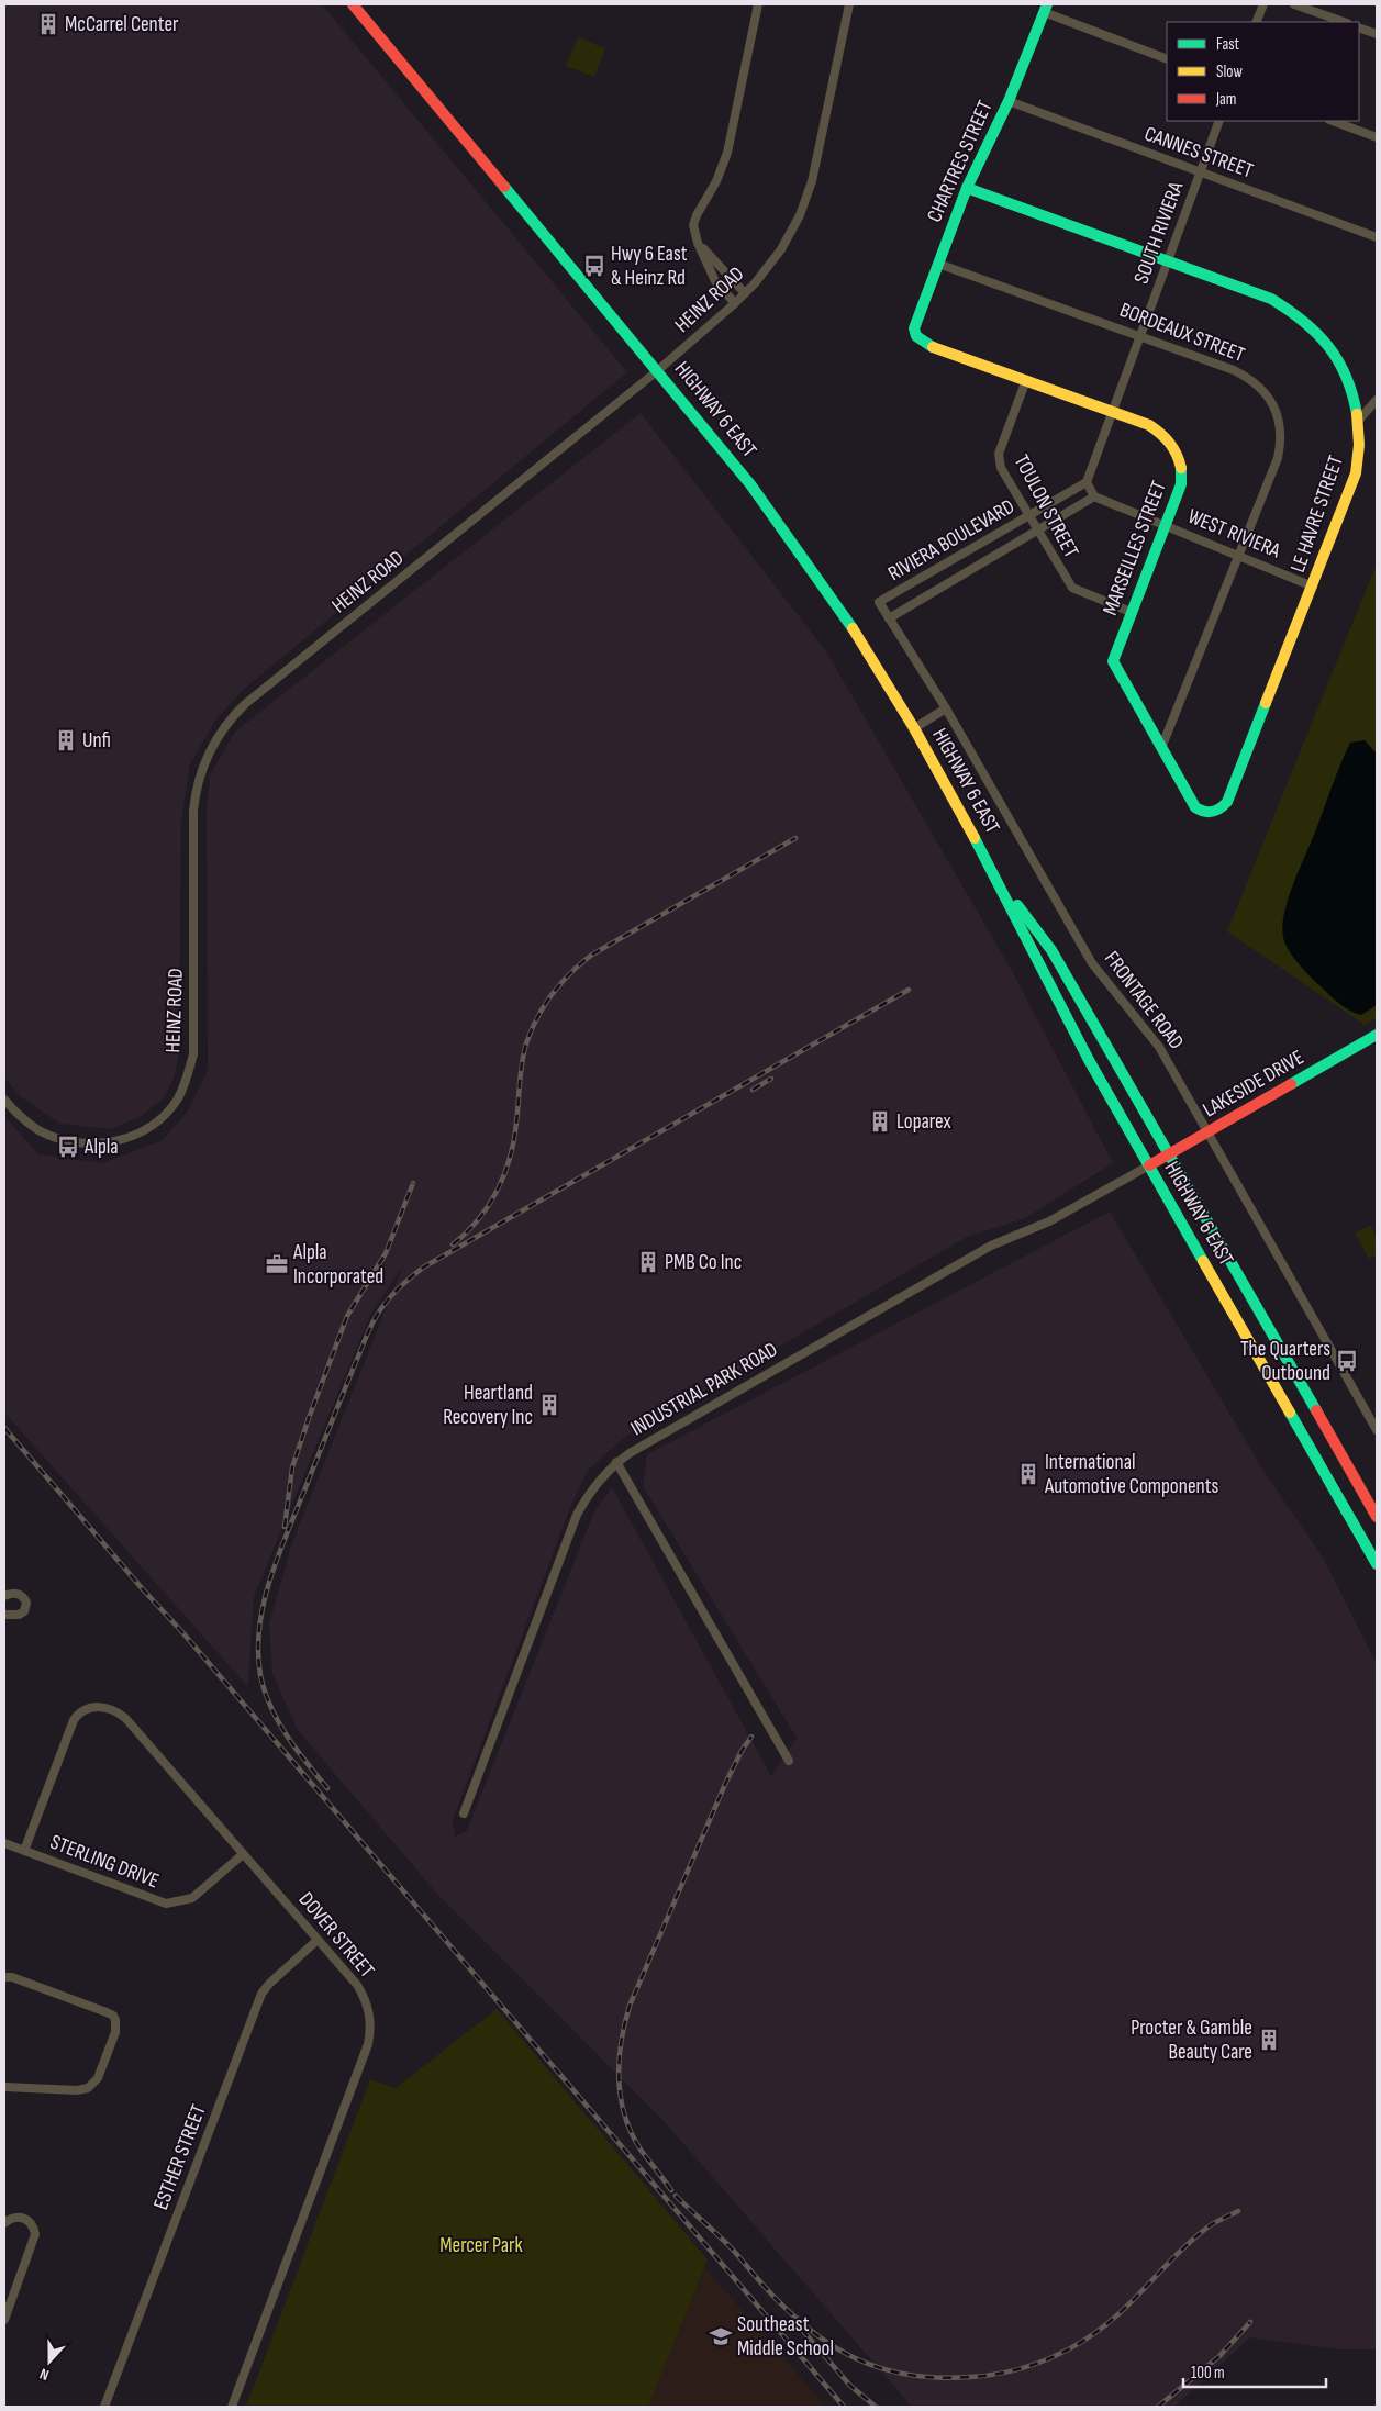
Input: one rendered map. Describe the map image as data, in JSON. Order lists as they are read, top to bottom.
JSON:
{
  "streets": {
    "main road": [
      "CHARTRES STREET",
      "HIGHWAY 6 EAST",
      "LE HAVRE STREET",
      "MARSEILLES STREET",
      "LAKESIDE DRIVE"
    ],
    "street": [
      "CANNES STREET",
      "SOUTH RIVIERA",
      "HEINZ ROAD",
      "BORDEAUX STREET",
      "TOULON STREET",
      "WEST RIVIERA",
      "RIVIERA BOULEVARD",
      "FRONTAGE ROAD",
      "INDUSTRIAL PARK ROAD",
      "STERLING DRIVE",
      "DOVER STREET",
      "ESTHER STREET"
    ]
  },
  "crossings": [
    ["CANNES STREET", "CHARTRES STREET"],
    ["CANNES STREET", "SOUTH RIVIERA"],
    ["CHARTRES STREET", "BORDEAUX STREET"],
    ["CHARTRES STREET", "LE HAVRE STREET"],
    ["CHARTRES STREET", "MARSEILLES STREET"],
    ["SOUTH RIVIERA", "BORDEAUX STREET"],
    ["SOUTH RIVIERA", "LE HAVRE STREET"],
    ["SOUTH RIVIERA", "RIVIERA BOULEVARD"],
    ["SOUTH RIVIERA", "MARSEILLES STREET"],
    ["HEINZ ROAD", "HIGHWAY 6 EAST"],
    ["BORDEAUX STREET", "WEST RIVIERA"],
    ["BORDEAUX STREET", "MARSEILLES STREET"],
    ["HIGHWAY 6 EAST", "LAKESIDE DRIVE"],
    ["HIGHWAY 6 EAST", "INDUSTRIAL PARK ROAD"],
    ["TOULON STREET", "RIVIERA BOULEVARD"],
    ["TOULON STREET", "MARSEILLES STREET"],
    ["LE HAVRE STREET", "WEST RIVIERA"],
    ["LE HAVRE STREET", "MARSEILLES STREET"],
    ["WEST RIVIERA", "RIVIERA BOULEVARD"],
    ["WEST RIVIERA", "MARSEILLES STREET"],
    ["RIVIERA BOULEVARD", "FRONTAGE ROAD"],
    ["FRONTAGE ROAD", "LAKESIDE DRIVE"],
    ["LAKESIDE DRIVE", "INDUSTRIAL PARK ROAD"],
    ["STERLING DRIVE", "DOVER STREET"],
    ["DOVER STREET", "ESTHER STREET"]
  ],
  "parks": ["Mercer Park"],
  "places": {
    "building": [
      "McCarrel Center",
      "Unfi",
      "Loparex",
      "PMB Co Inc",
      "Heartland Recovery Inc",
      "International Automotive Components",
      "Procter & Gamble Beauty Care"
    ],
    "bus stop": ["Hwy 6 East & Heinz Rd", "Alpla", "The Quarters Outbound"],
    "office": ["Alpla Incorporated"],
    "school or university": ["Southeast Middle School"]
  },
  "legend": ["Fast", "Slow", "Jam"],
  "scale_bar": "100 m",
  "north": "bottom"
}
